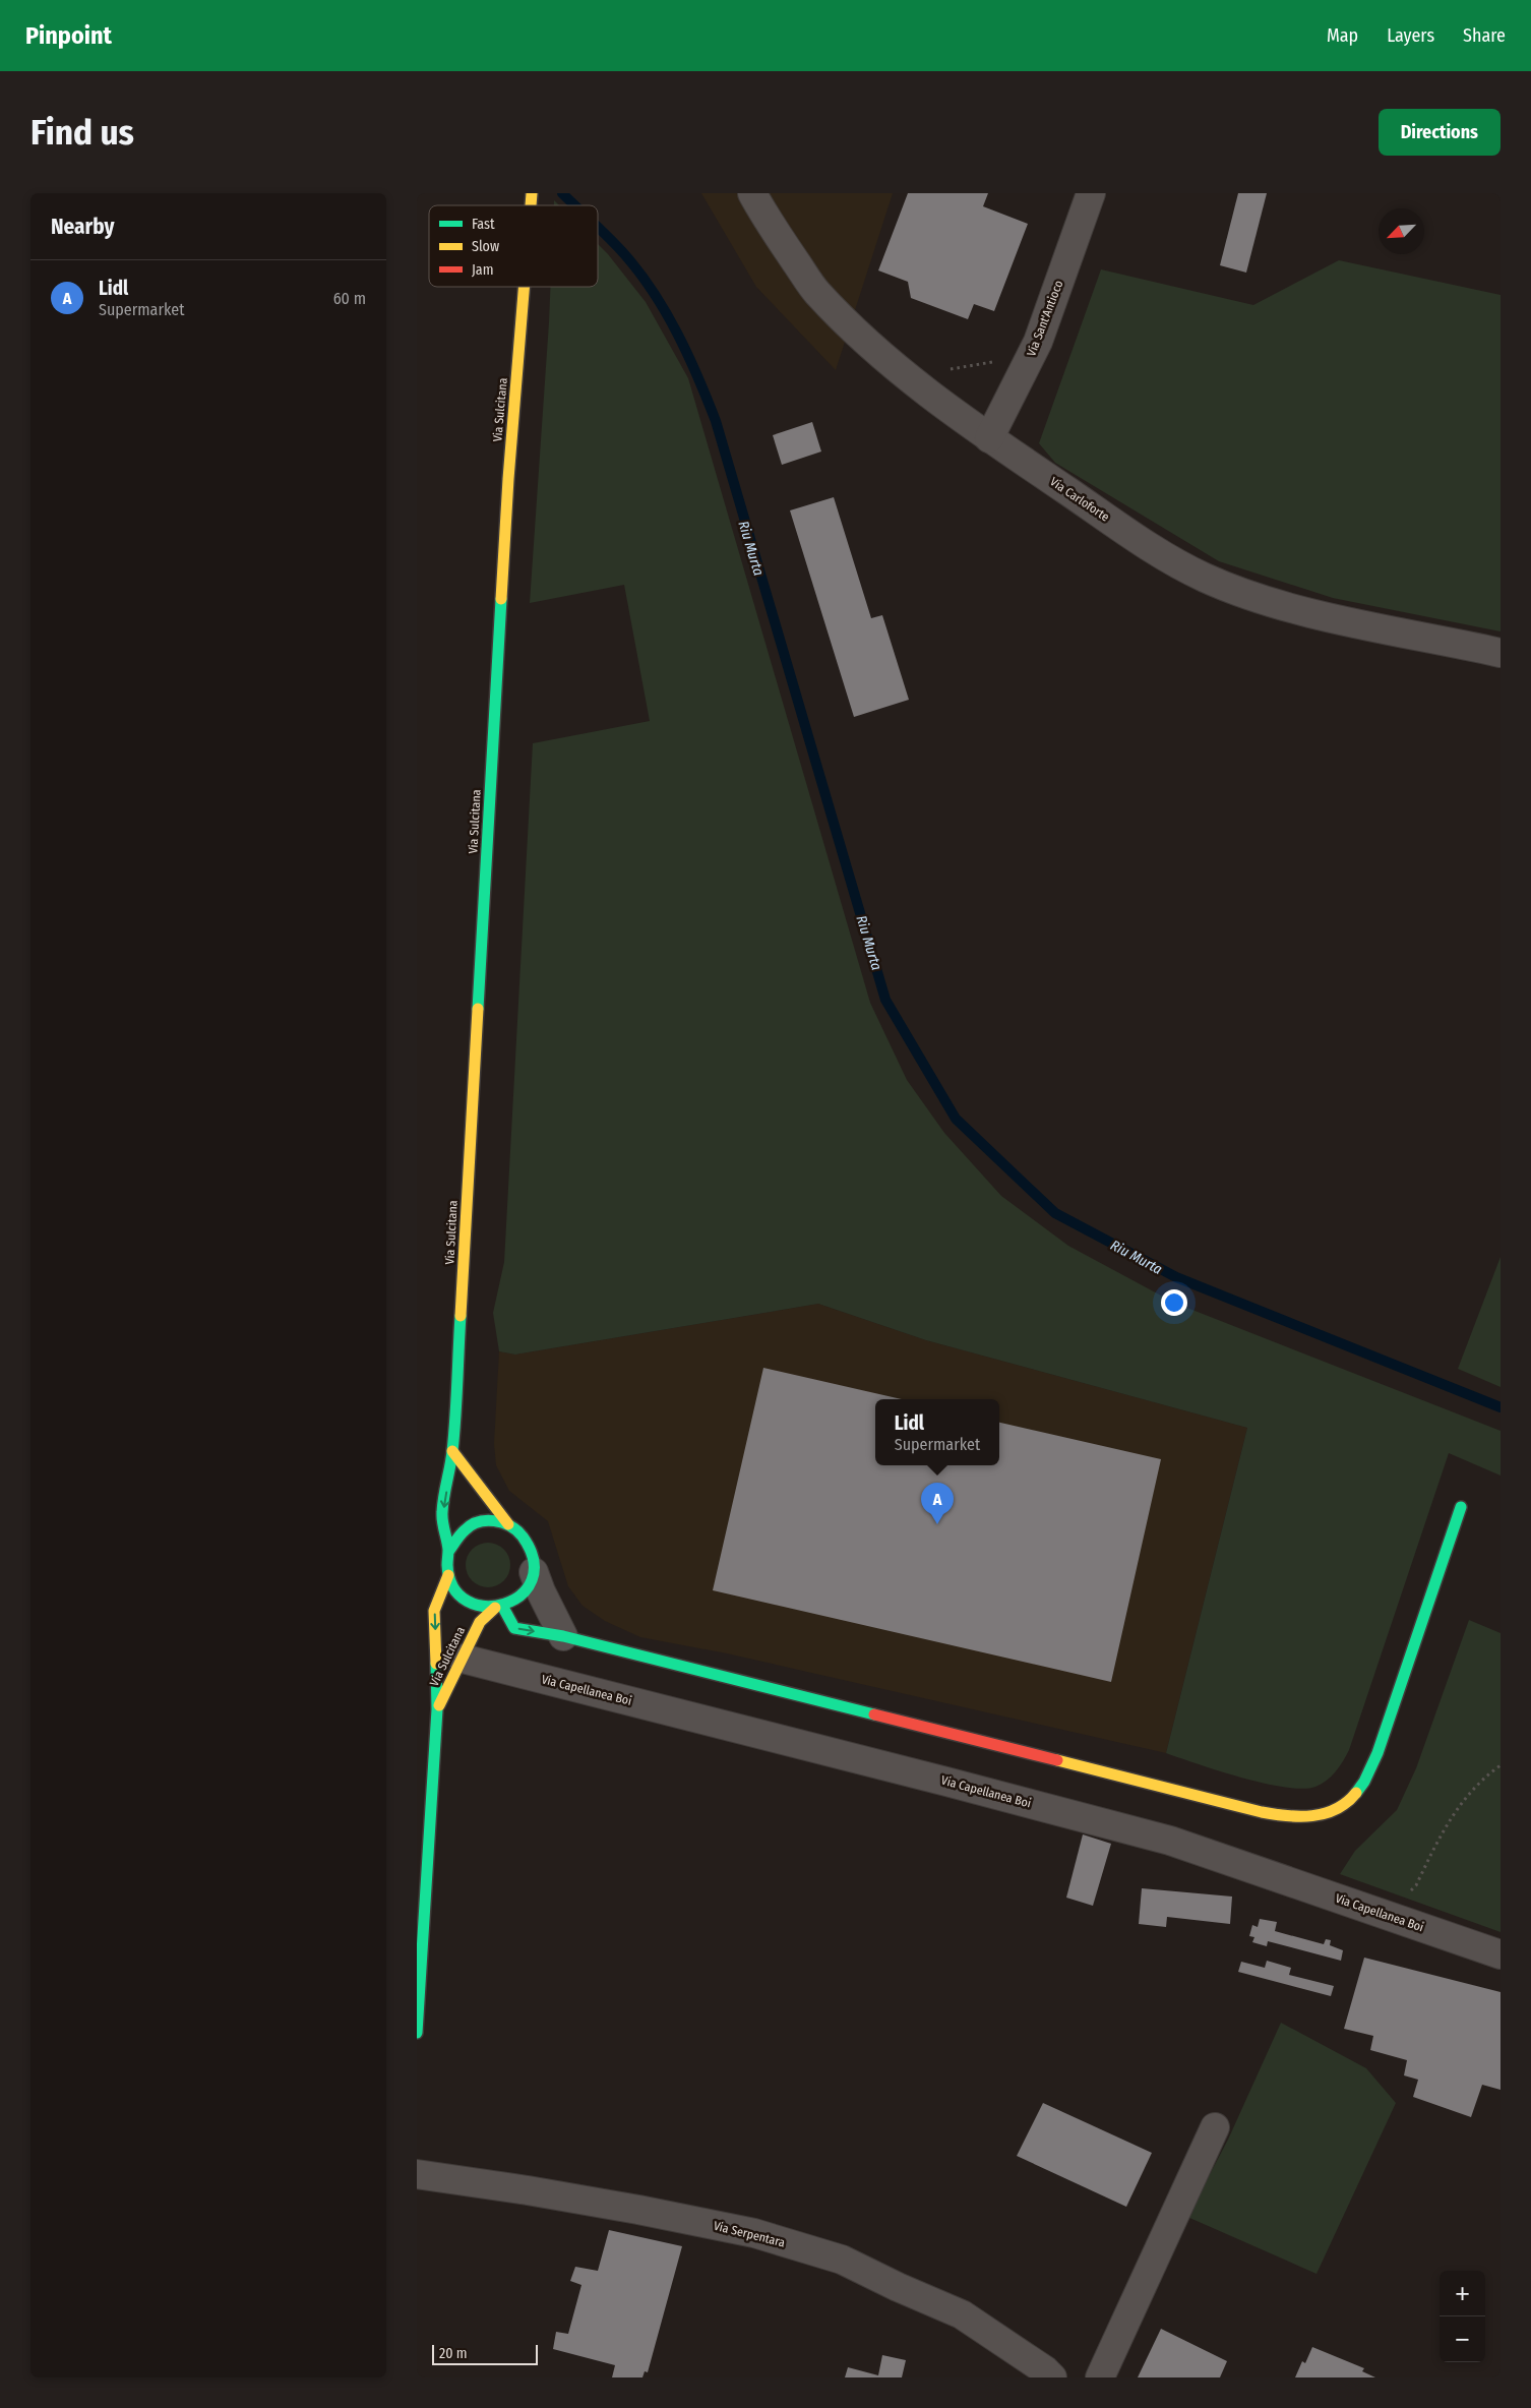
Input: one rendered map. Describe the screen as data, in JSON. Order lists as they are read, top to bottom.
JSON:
{
  "streets": {
    "main road": ["Via Sulcitana"],
    "street": [
      "Via Sant'Antioco",
      "Via Carloforte",
      "Via Capellanea Boi",
      "Via Serpentara"
    ]
  },
  "crossings": [
    ["Via Sant'Antioco", "Via Carloforte"],
    ["Via Sulcitana", "Via Capellanea Boi"]
  ],
  "water": ["Riu Murta"],
  "legend": ["Fast", "Slow", "Jam"],
  "scale_bar": "20 m",
  "north": "bottom left",
  "page": {
    "header": "Pinpoint",
    "nav": ["Map", "Layers", "Share"],
    "buttons": "Directions",
    "title": "Find us",
    "heading": "Nearby",
    "list": [
      {
        "mark": "A",
        "name": "Lidl",
        "note": "Supermarket",
        "value": "60 m"
      }
    ],
    "popup": ["Lidl", "Supermarket"],
    "pins": "A",
    "map_buttons": ["+", "−"],
    "scale": "20 m"
  }
}
